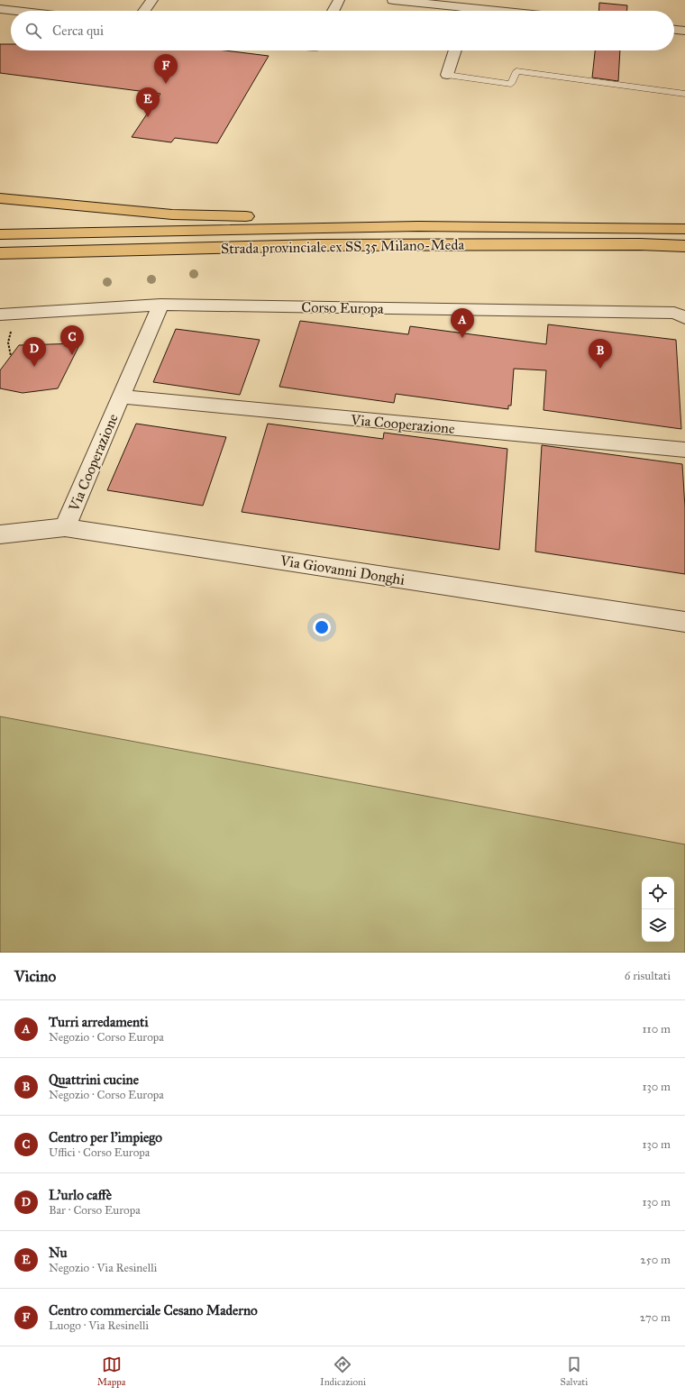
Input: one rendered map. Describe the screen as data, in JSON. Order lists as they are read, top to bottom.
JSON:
{
  "streets": {
    "highway": ["Strada provinciale ex SS 35 Milano-Meda"],
    "street": ["Corso Europa", "Via Cooperazione", "Via Giovanni Donghi"]
  },
  "crossings": [
    ["Corso Europa", "Via Cooperazione"],
    ["Via Cooperazione", "Via Giovanni Donghi"]
  ],
  "page": {
    "search": "Cerca qui",
    "pins": [
      "F",
      "E",
      "A",
      "C",
      "D",
      "B"
    ],
    "heading": ["Vicino", "6 risultati"],
    "list": [
      {
        "mark": "A",
        "name": "Turri arredamenti",
        "note": "Negozio · Corso Europa",
        "value": "110 m"
      },
      {
        "mark": "B",
        "name": "Quattrini cucine",
        "note": "Negozio · Corso Europa",
        "value": "130 m"
      },
      {
        "mark": "C",
        "name": "Centro per l'impiego",
        "note": "Uffici · Corso Europa",
        "value": "130 m"
      },
      {
        "mark": "D",
        "name": "L'urlo caffè",
        "note": "Bar · Corso Europa",
        "value": "130 m"
      },
      {
        "mark": "E",
        "name": "Nu",
        "note": "Negozio · Via Resinelli",
        "value": "250 m"
      },
      {
        "mark": "F",
        "name": "Centro commerciale Cesano Maderno",
        "note": "Luogo · Via Resinelli",
        "value": "270 m"
      }
    ],
    "nav": ["Mappa", "Indicazioni", "Salvati"]
  }
}
